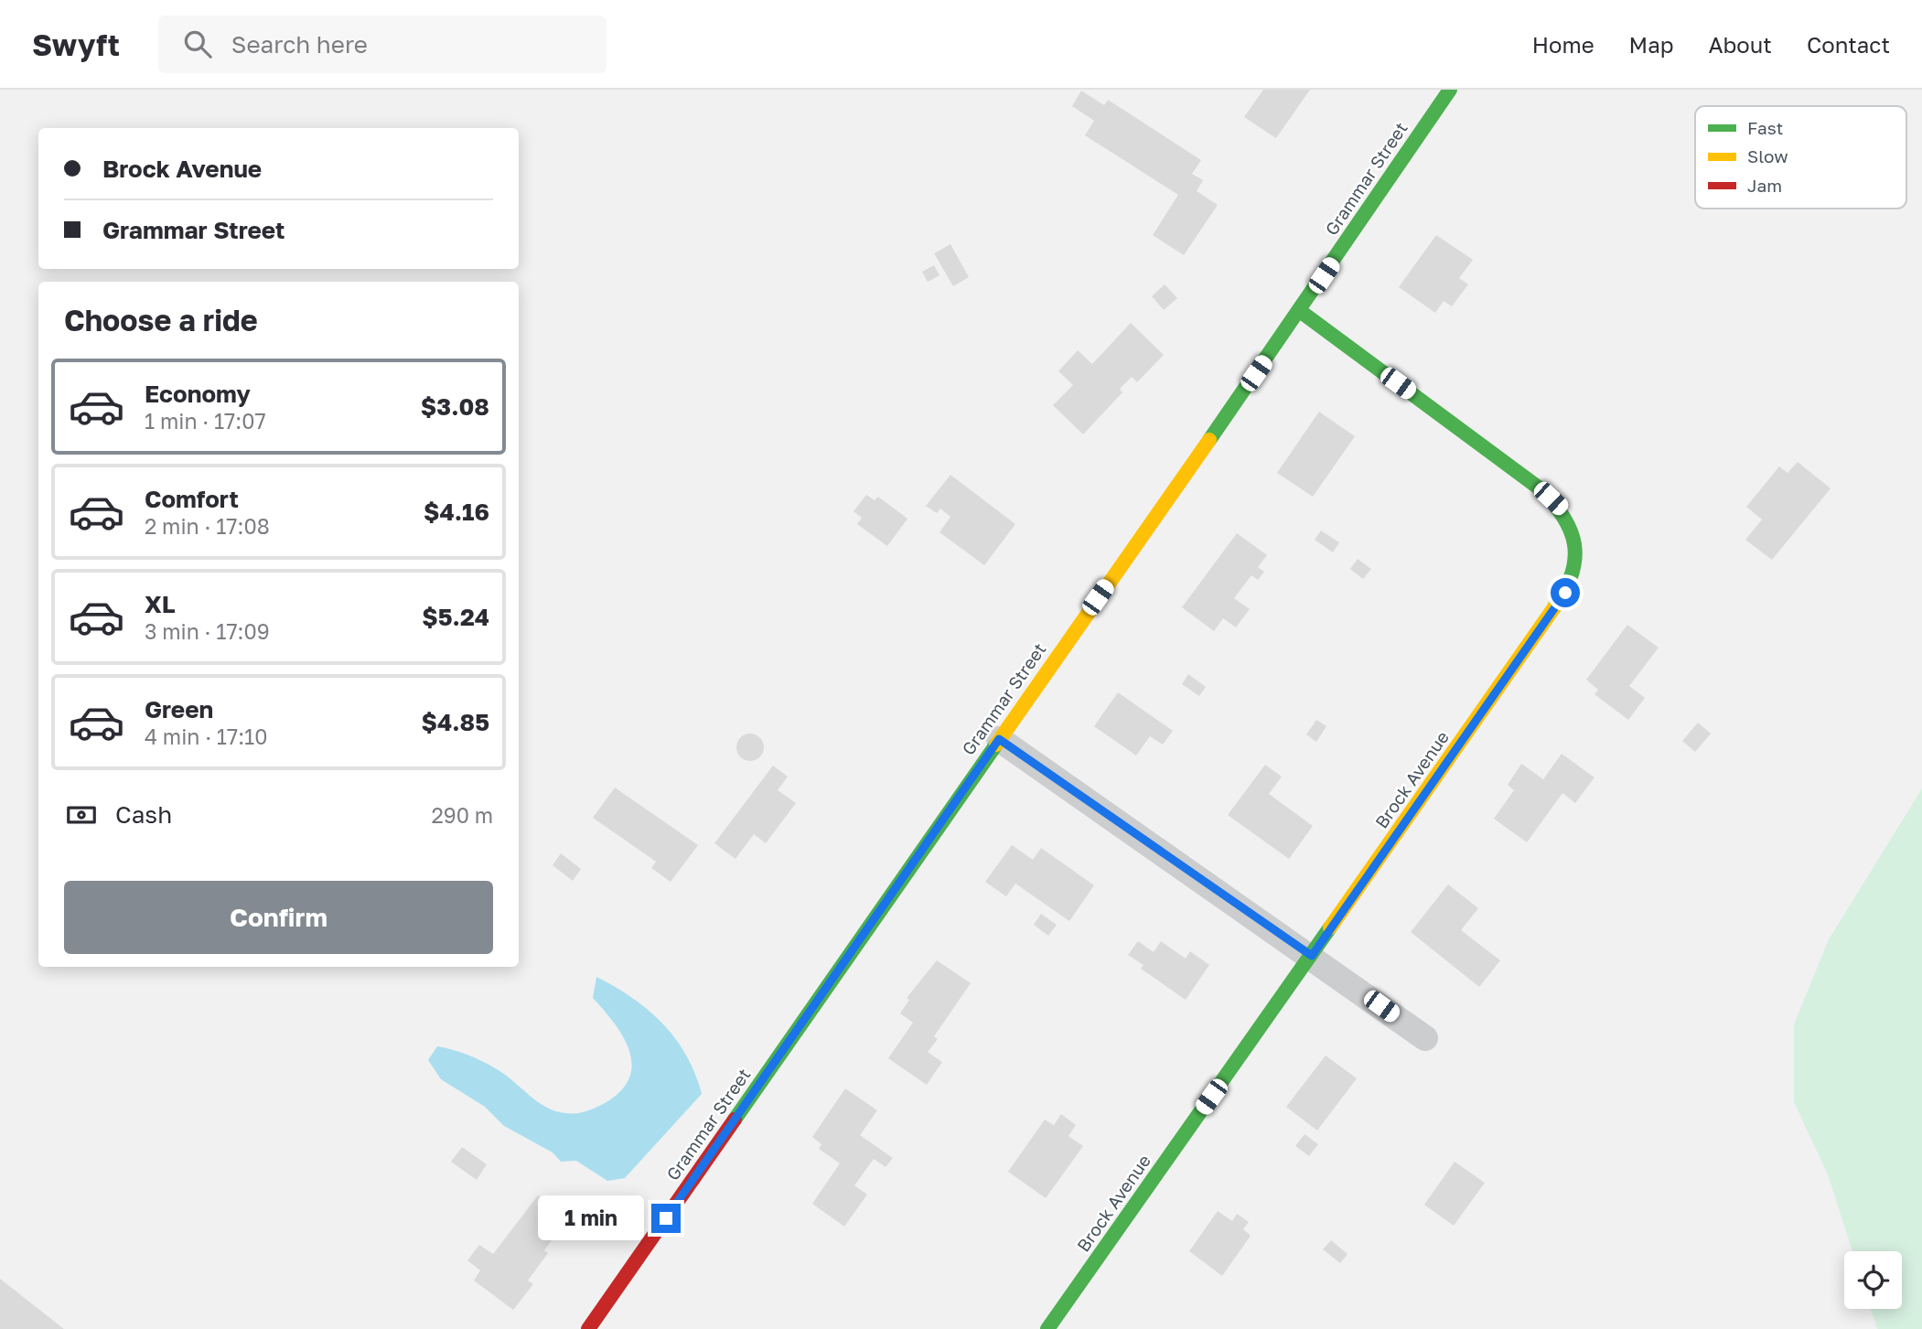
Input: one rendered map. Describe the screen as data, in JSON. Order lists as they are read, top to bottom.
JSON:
{
  "streets": {
    "street": ["Grammar Street", "Brock Avenue"]
  },
  "crossings": [
    ["Grammar Street", "Brock Avenue"]
  ],
  "legend": ["Fast", "Slow", "Jam"],
  "page": {
    "header": "Swyft",
    "search": "Search here",
    "nav": [
      "Home",
      "Map",
      "About",
      "Contact"
    ],
    "banner": ["Brock Avenue", "Grammar Street"],
    "heading": "Choose a ride",
    "list": [
      {
        "name": "Economy",
        "note": "1 min · 17:07",
        "value": "$3.08"
      },
      {
        "name": "Comfort",
        "note": "2 min · 17:08",
        "value": "$4.16"
      },
      {
        "name": "XL",
        "note": "3 min · 17:09",
        "value": "$5.24"
      },
      {
        "name": "Green",
        "note": "4 min · 17:10",
        "value": "$4.85"
      }
    ],
    "pay": ["Cash", "290 m"],
    "buttons": "Confirm",
    "bubble": "1 min"
  }
}
